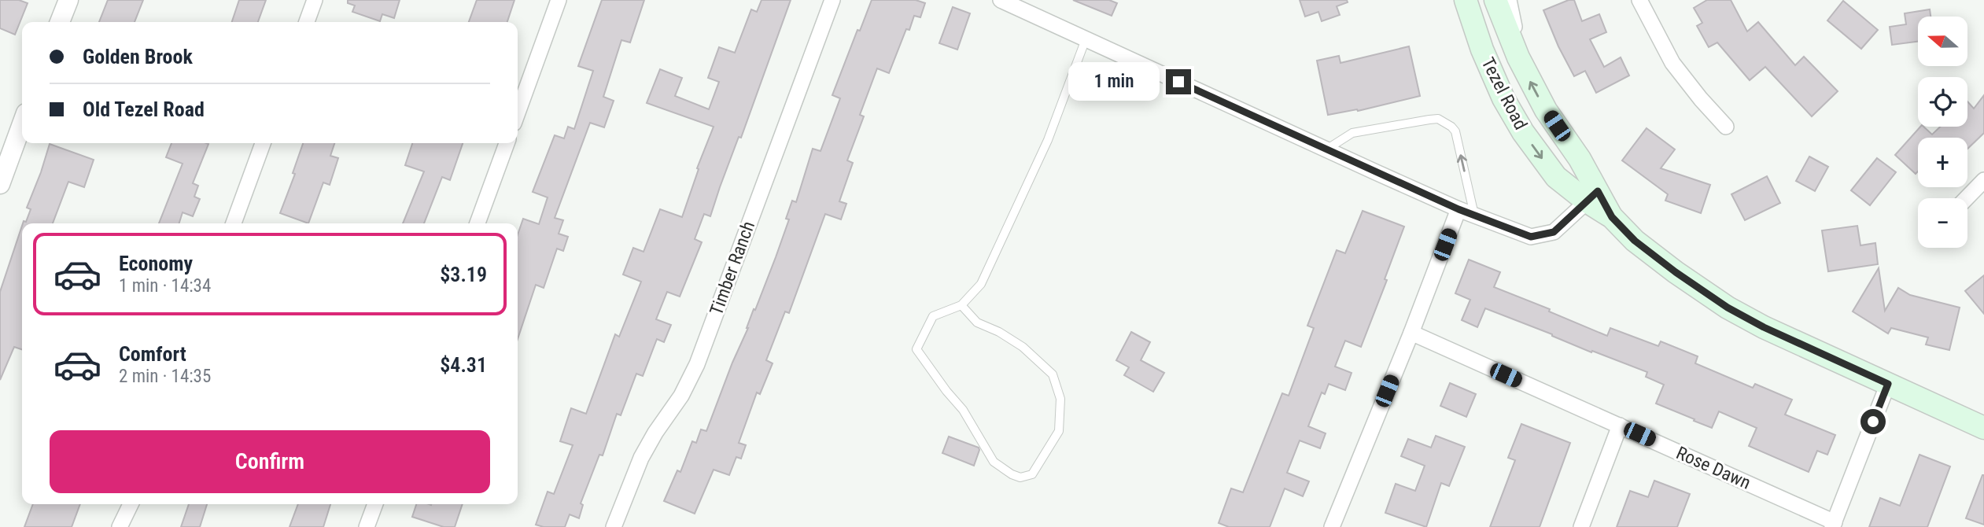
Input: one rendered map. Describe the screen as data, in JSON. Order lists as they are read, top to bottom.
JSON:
{
  "streets": {
    "main road": ["Tezel Road"],
    "street": ["Timber Ranch", "Rose Dawn"]
  },
  "north": "left",
  "page": {
    "map_buttons": ["+", "−"],
    "banner": ["Golden Brook", "Old Tezel Road"],
    "bubble": "1 min",
    "list": [
      {
        "name": "Economy",
        "note": "1 min · 14:34",
        "value": "$3.19"
      },
      {
        "name": "Comfort",
        "note": "2 min · 14:35",
        "value": "$4.31"
      }
    ],
    "buttons": "Confirm"
  }
}
